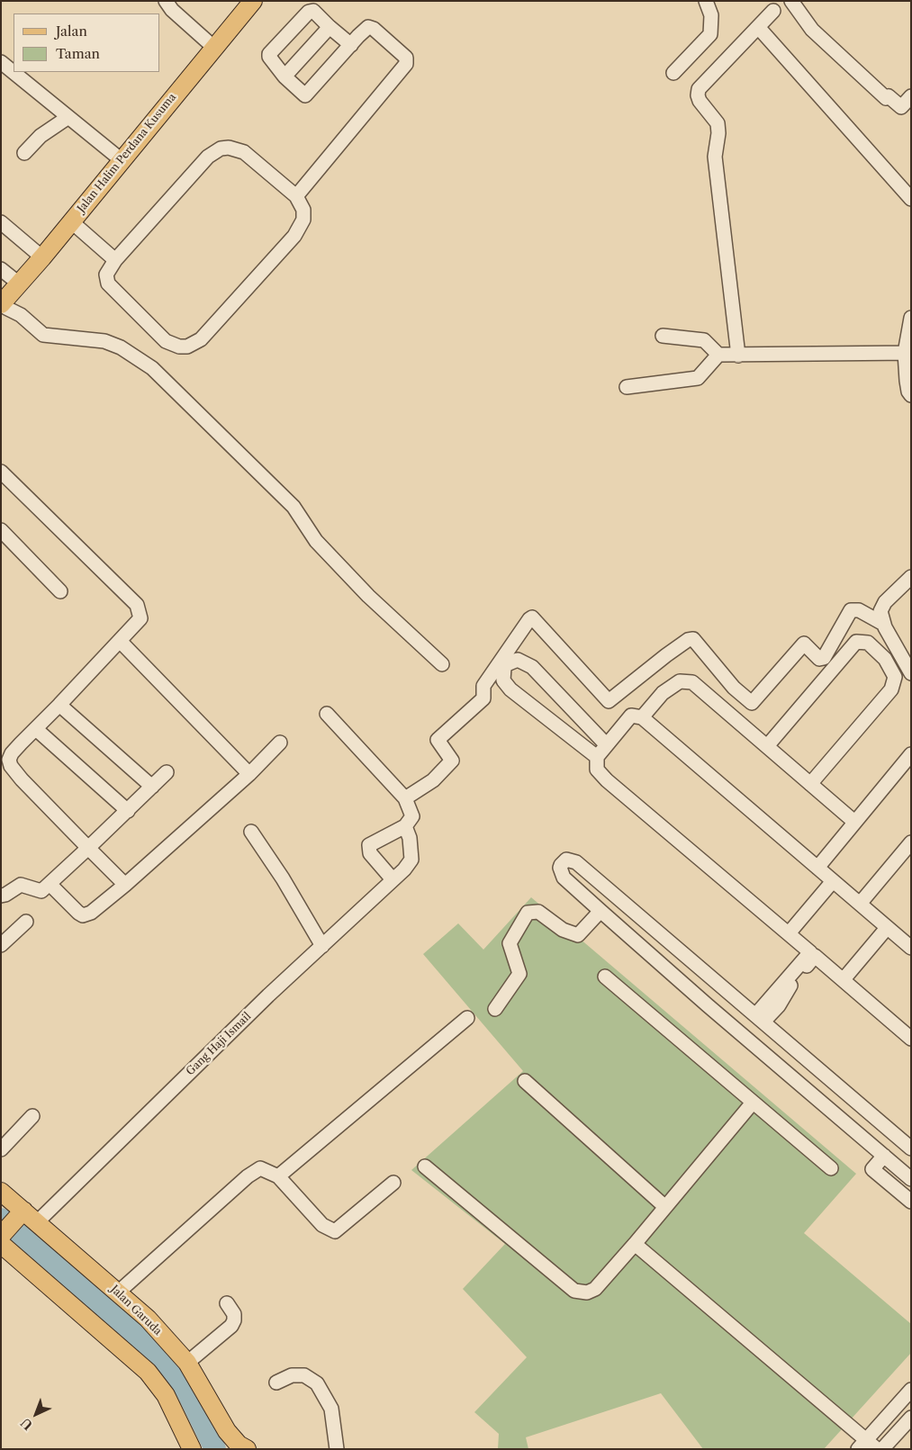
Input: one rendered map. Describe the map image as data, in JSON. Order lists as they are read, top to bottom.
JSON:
{
  "streets": {
    "main road": ["Jalan Halim Perdana Kusuma", "Jalan Garuda"],
    "street": ["Gang Haji Ismail"]
  },
  "crossings": [
    ["Gang Haji Ismail", "Jalan Garuda"]
  ],
  "legend": ["Jalan", "Taman"],
  "north": "bottom left"
}
